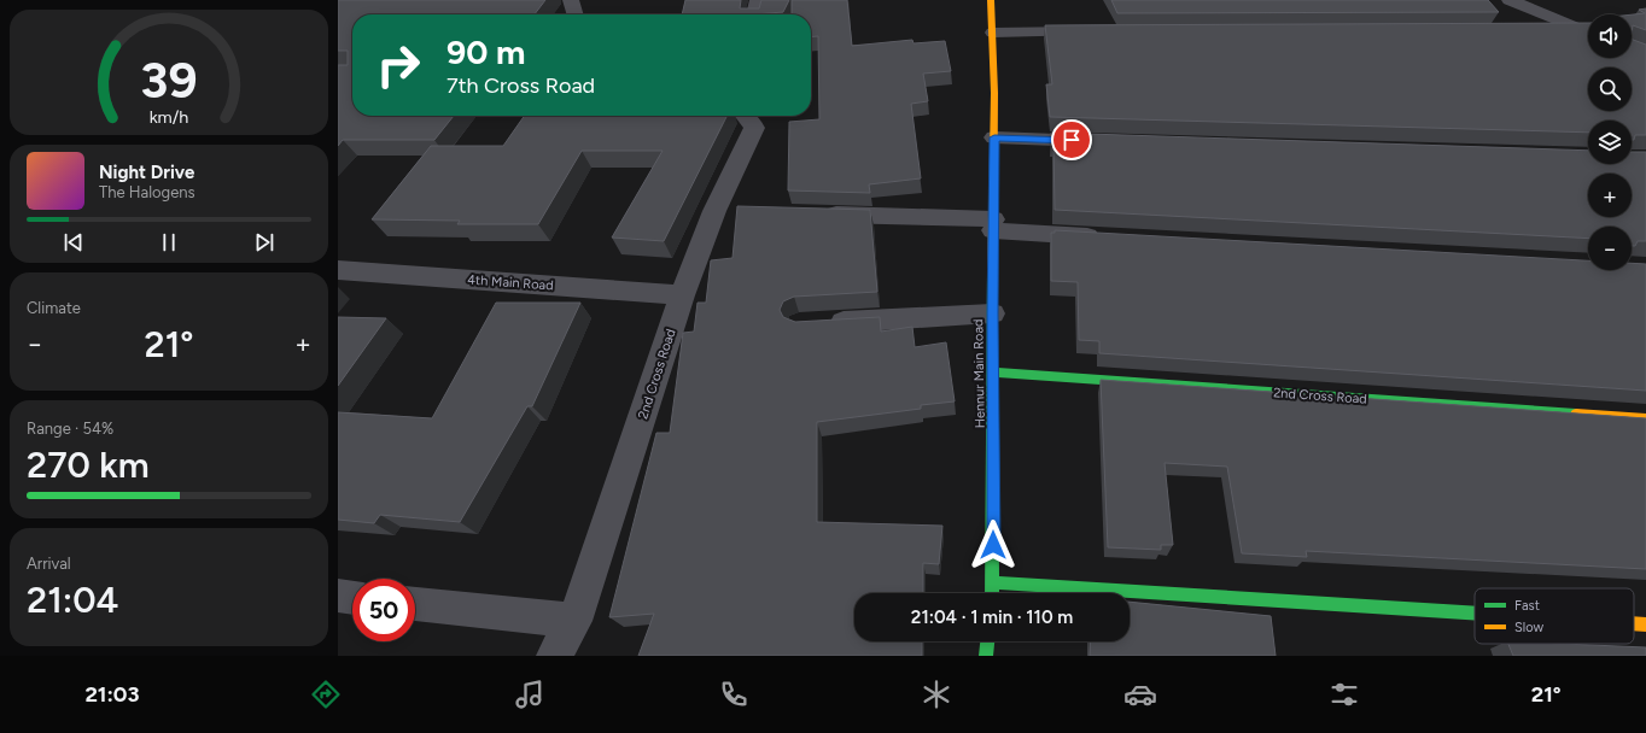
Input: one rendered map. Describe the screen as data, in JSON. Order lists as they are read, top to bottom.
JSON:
{
  "streets": {
    "street": ["4th Main Road", "2nd Cross Road", "Hennur Main Road"]
  },
  "crossings": [
    ["4th Main Road", "2nd Cross Road"],
    ["2nd Cross Road", "Hennur Main Road"]
  ],
  "legend": ["Fast", "Slow"],
  "page": {
    "map_buttons": ["+", "−"],
    "turn": ["90 m", "7th Cross Road"],
    "song": ["Night Drive", "The Halogens"],
    "tile": [
      "Climate",
      ["Range · 54%", "270 km"],
      ["Arrival", "21:04"]
    ],
    "heat": ["−", "21°", "+"],
    "limit": "50",
    "trip": "21:04 · 1 min · 110 m",
    "tabs": ["21:03", "21°"],
    "gauge": ["39", "km/h"]
  }
}
